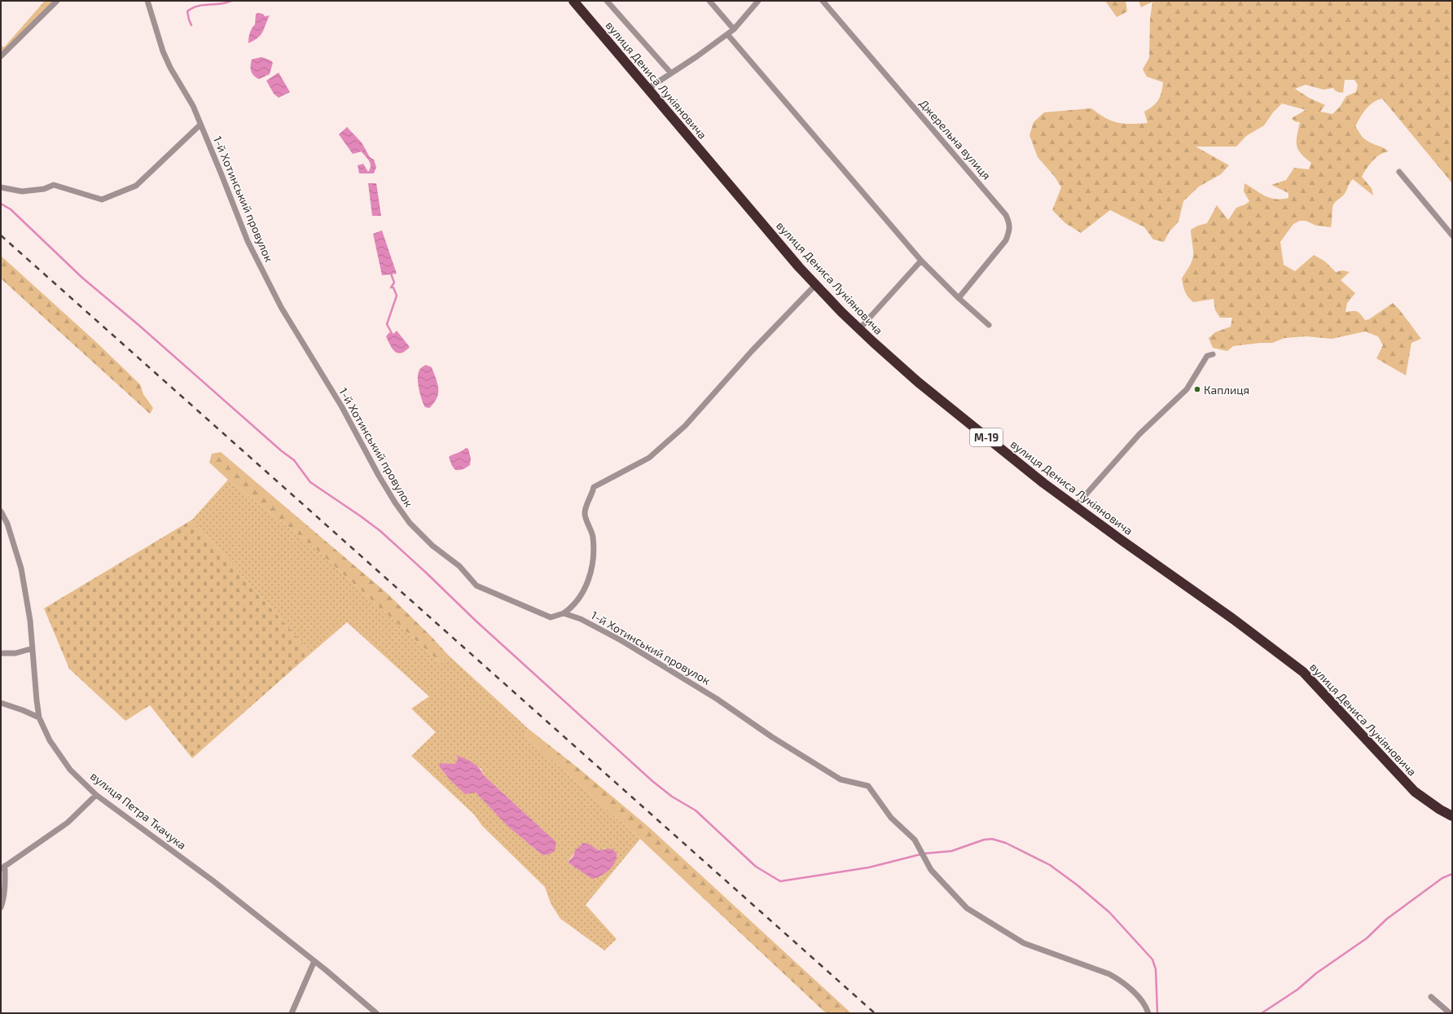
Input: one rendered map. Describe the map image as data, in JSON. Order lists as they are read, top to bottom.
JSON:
{
  "streets": {
    "highway": ["вулиця Дениса Лукіяновича", "М-19"],
    "street": ["Джерельна вулиця", "1-й Хотинський провулок", "вулиця Петра Ткачука"]
  },
  "places": ["Каплиця"]
}
